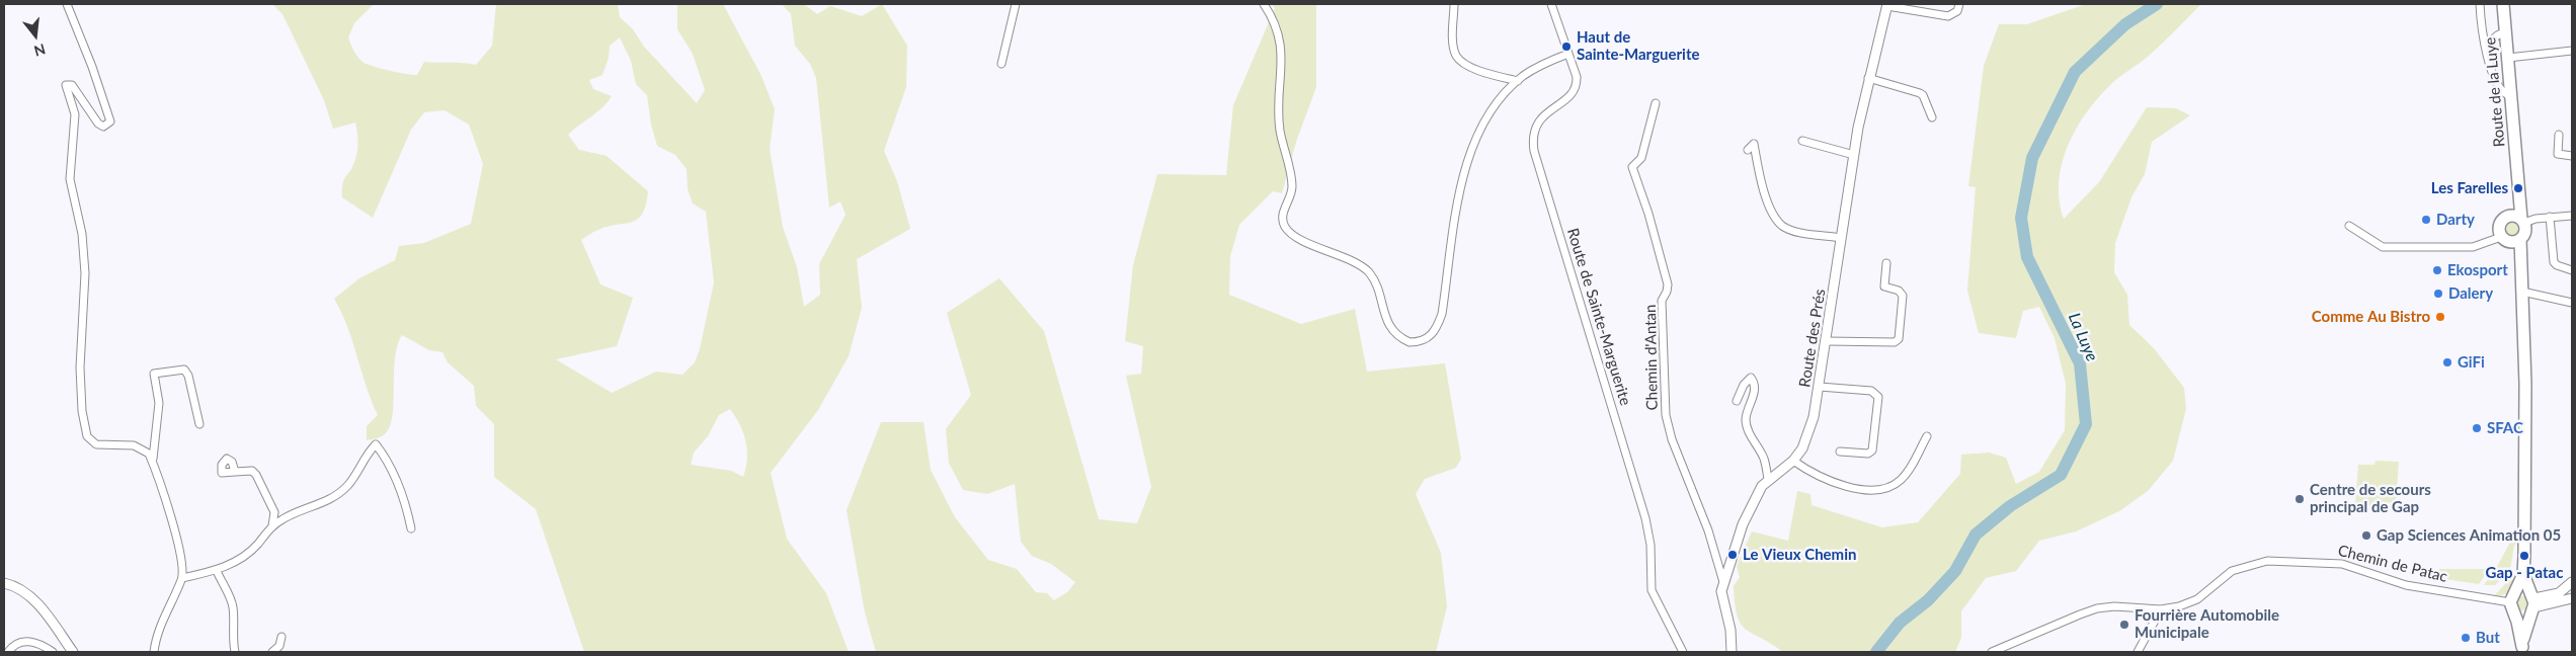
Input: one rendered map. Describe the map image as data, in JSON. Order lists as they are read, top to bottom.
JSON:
{
  "streets": {
    "main road": ["Route de la Luye"],
    "street": [
      "Route de Sainte-Marguerite",
      "Route des Prés",
      "Chemin d'Antan",
      "Chemin de Patac"
    ]
  },
  "crossings": [
    ["Route des Prés", "Chemin d'Antan"]
  ],
  "water": ["La Luye"],
  "places": [
    "Haut de Sainte-Marguerite",
    "Les Farelles",
    "Darty",
    "Ekosport",
    "Dalery",
    "Comme Au Bistro",
    "GiFi",
    "SFAC",
    "Centre de secours principal de Gap",
    "Gap Sciences Animation 05",
    "Le Vieux Chemin",
    "Gap - Patac",
    "Fourrière Automobile Municipale",
    "But"
  ],
  "north": "bottom"
}
